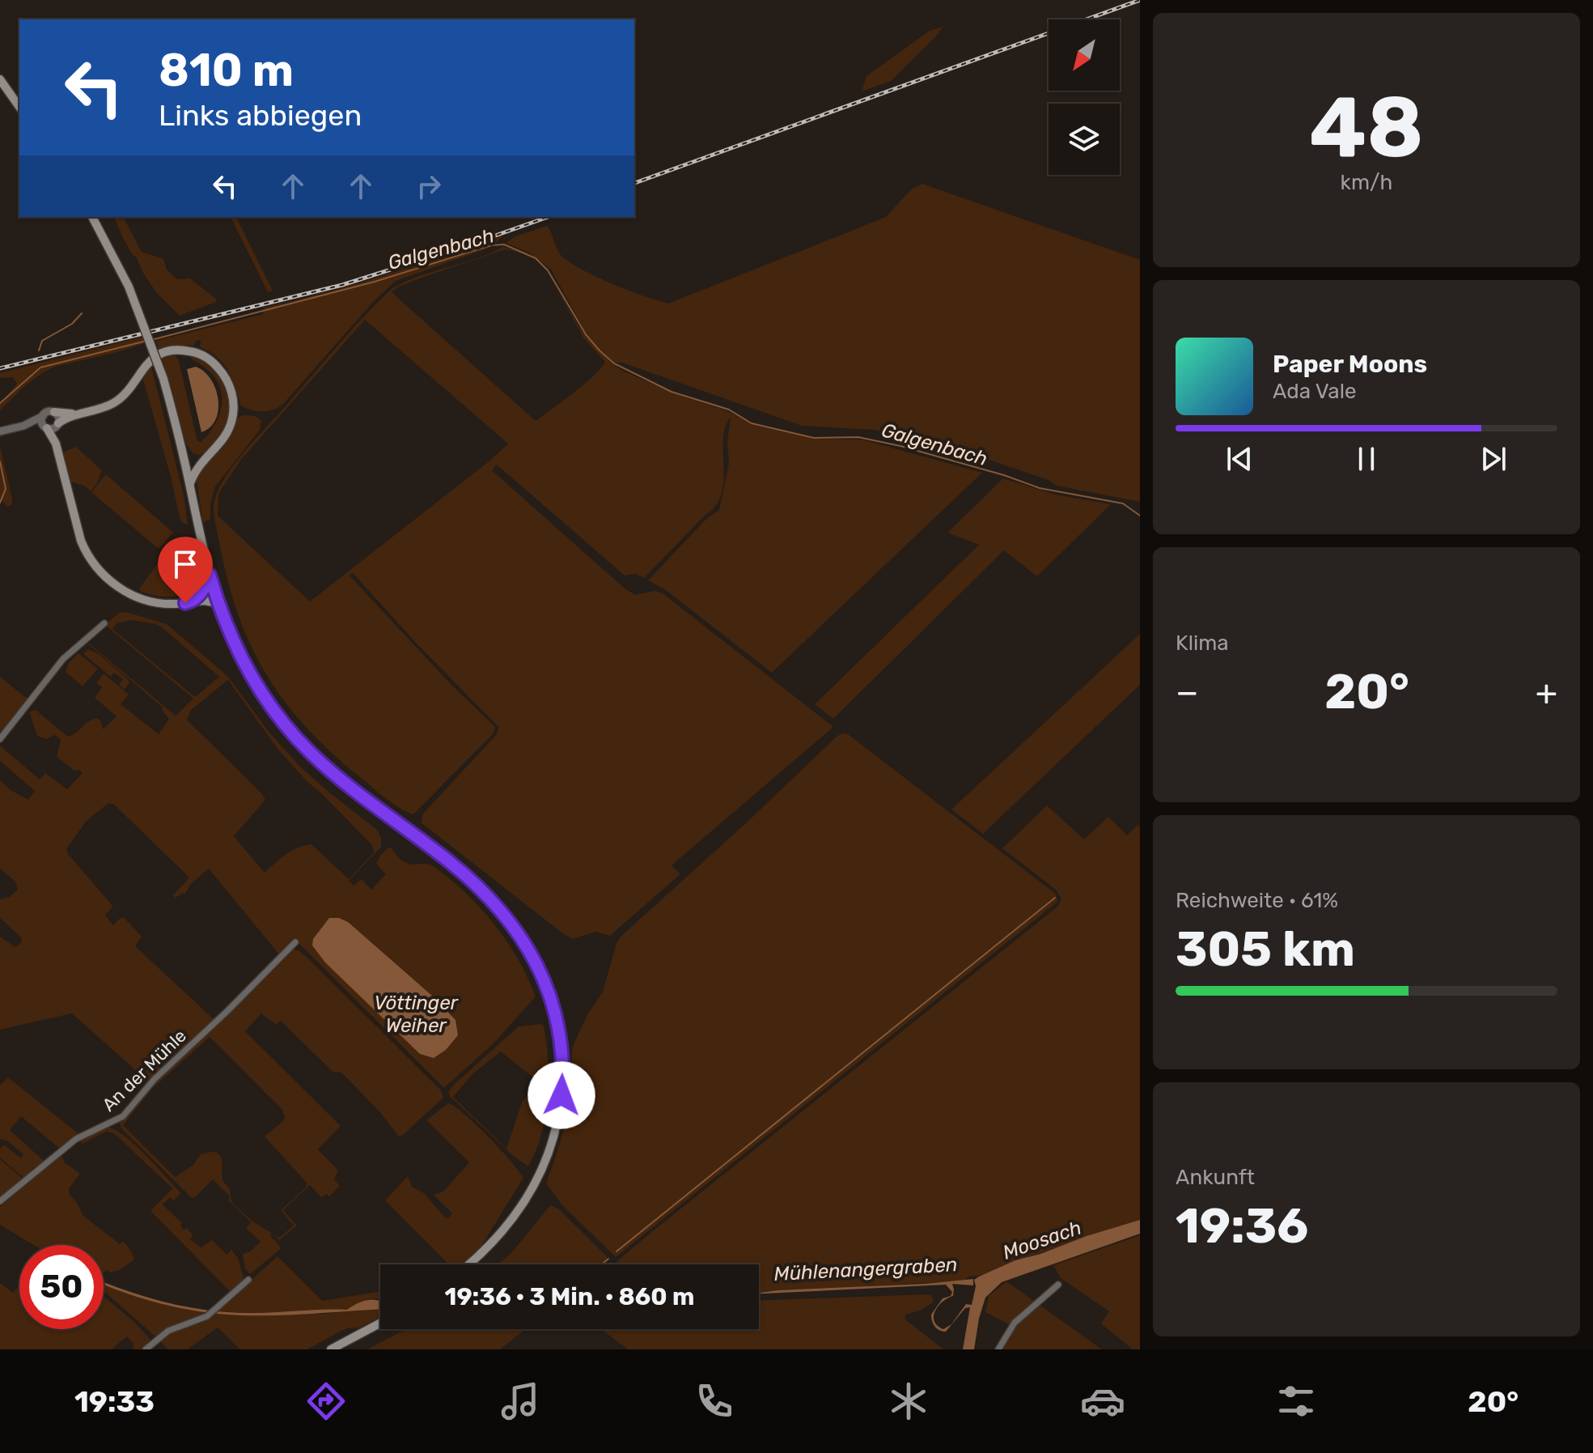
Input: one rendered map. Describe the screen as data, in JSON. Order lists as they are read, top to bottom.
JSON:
{
  "streets": {
    "street": ["An der Mühle"]
  },
  "water": [
    "Galgenbach",
    "Vöttinger Weiher",
    "Moosach",
    "Mühlenangergraben"
  ],
  "north": "bottom left",
  "page": {
    "tile": [
      ["48", "km/h"],
      "Klima",
      ["Reichweite · 61%", "305 km"],
      ["Ankunft", "19:36"]
    ],
    "turn": ["810 m", "Links abbiegen"],
    "song": ["Paper Moons", "Ada Vale"],
    "heat": ["−", "20°", "+"],
    "limit": "50",
    "trip": "19:36 · 3 Min. · 860 m",
    "tabs": ["19:33", "20°"]
  }
}
